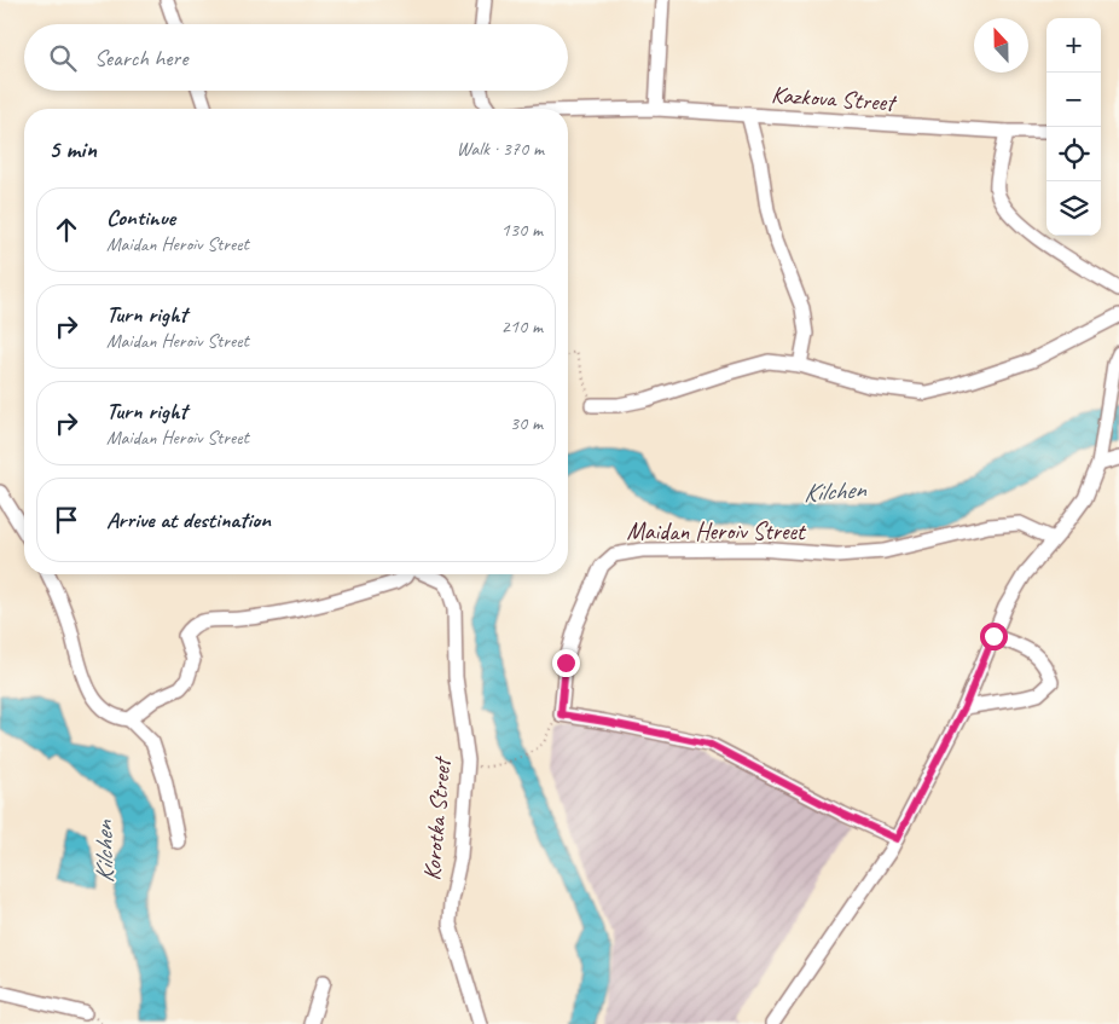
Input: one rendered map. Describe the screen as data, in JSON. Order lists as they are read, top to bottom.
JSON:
{
  "streets": {
    "street": ["Kazkova Street", "Maidan Heroiv Street", "Korotka Street"]
  },
  "water": ["Kilchen"],
  "north": "top",
  "page": {
    "map_buttons": ["+", "−"],
    "search": "Search here",
    "heading": ["5 min", "Walk · 370 m"],
    "list": [
      ["Continue", "Maidan Heroiv Street", "130 m"],
      ["Turn right", "Maidan Heroiv Street", "210 m"],
      ["Turn right", "Maidan Heroiv Street", "30 m"],
      "Arrive at destination"
    ]
  }
}
